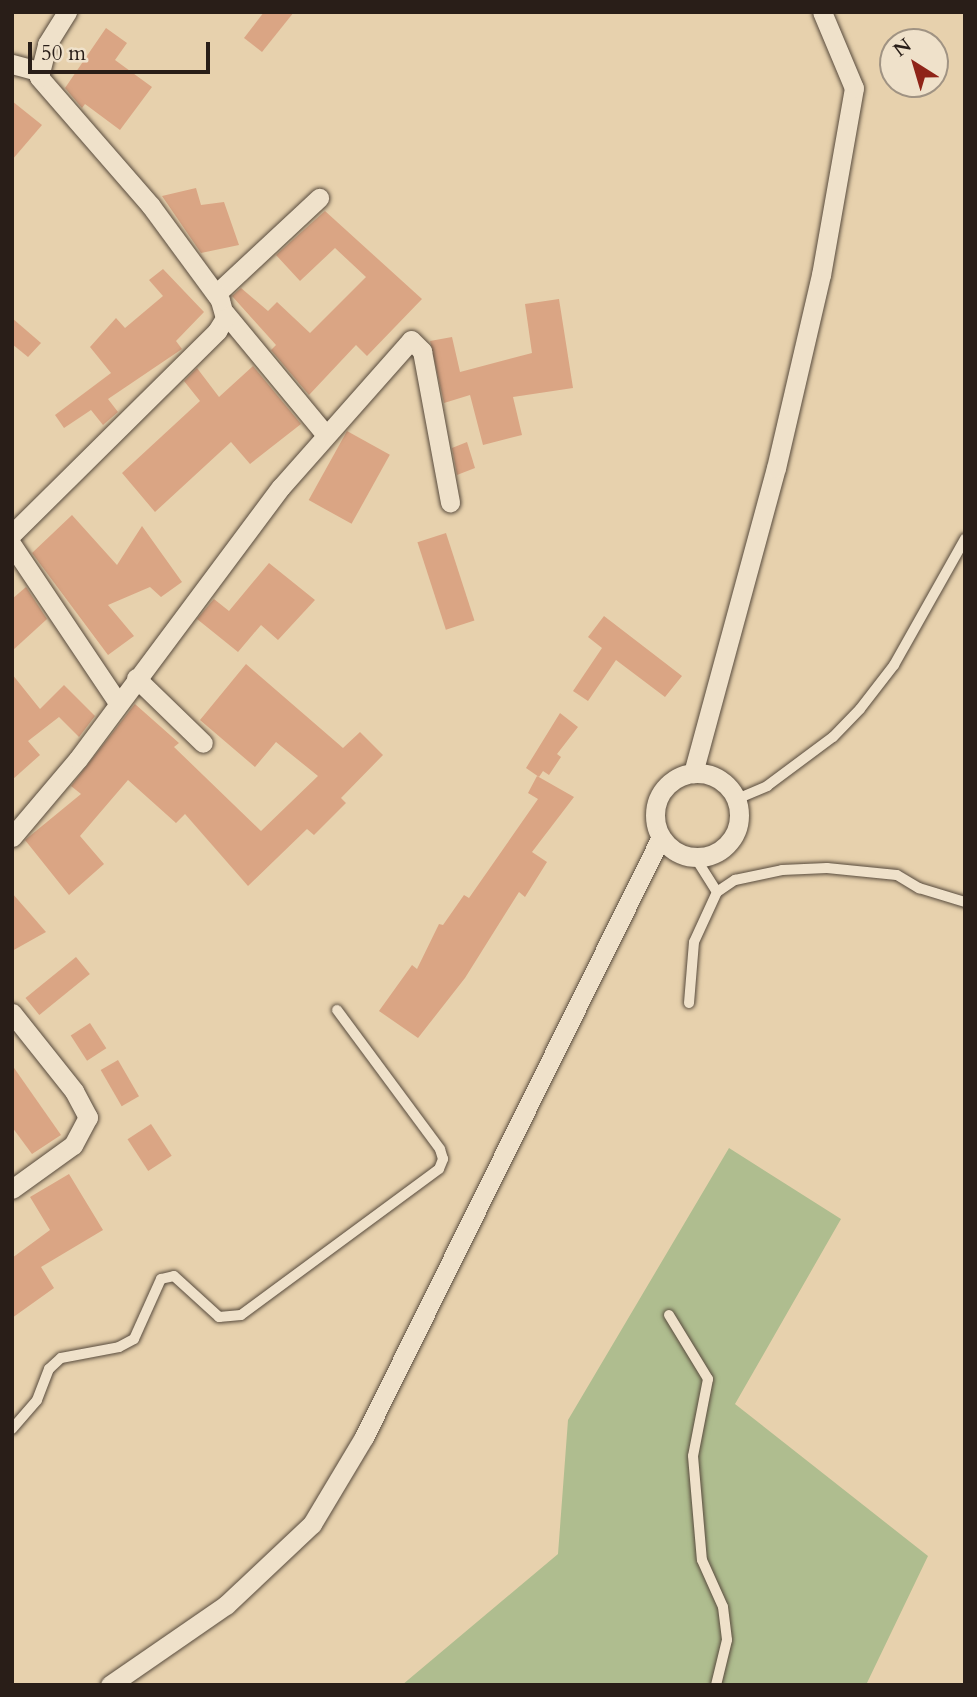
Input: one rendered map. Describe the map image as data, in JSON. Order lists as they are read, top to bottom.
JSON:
{
  "scale_bar": "50 m",
  "north": "top left"
}
